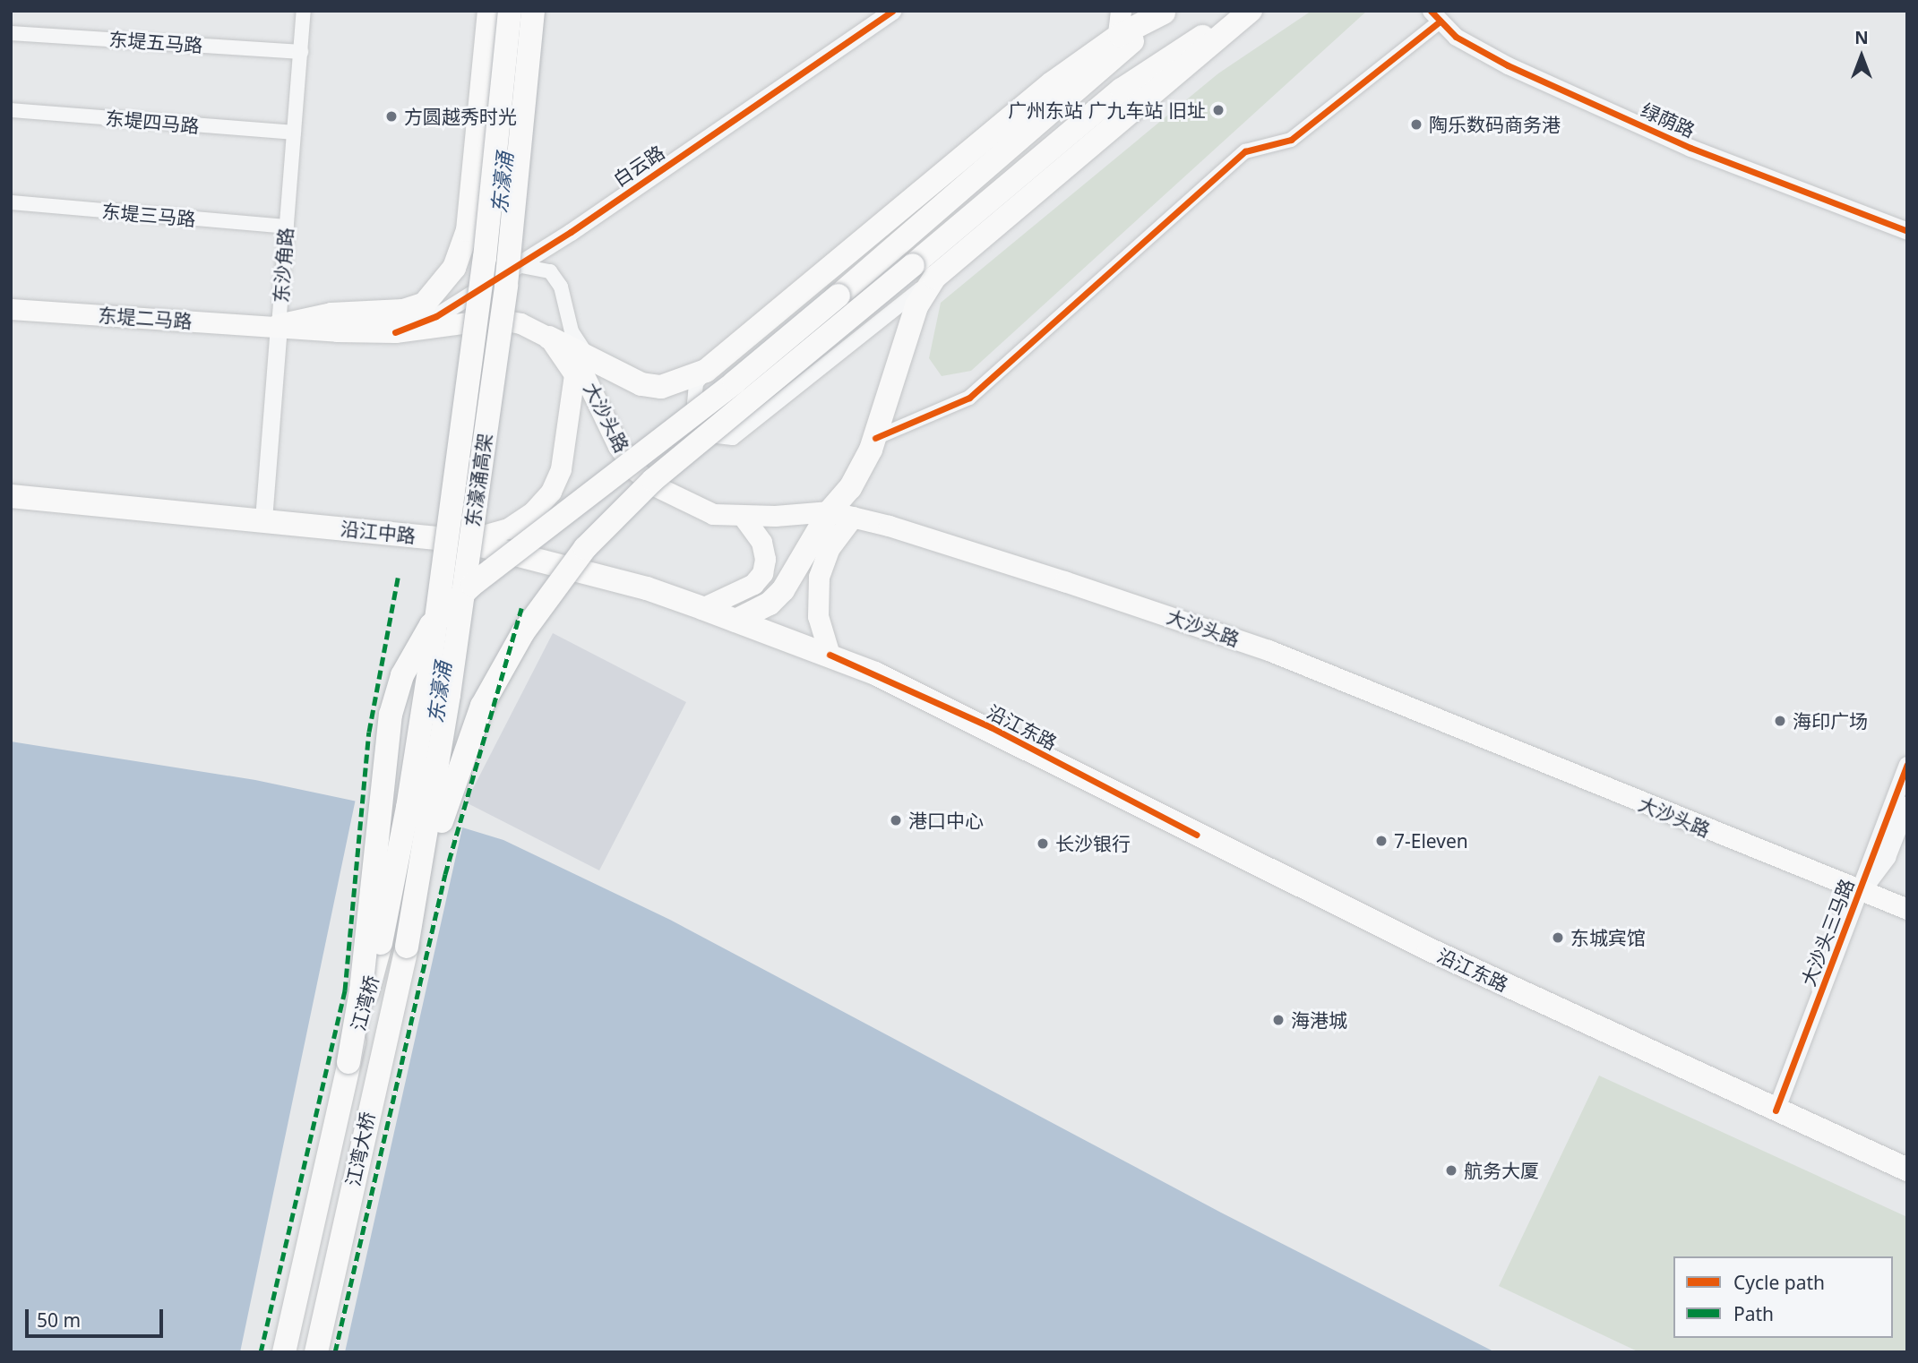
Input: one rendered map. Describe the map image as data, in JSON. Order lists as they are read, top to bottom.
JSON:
{
  "streets": {
    "main road": [
      "东堤二马路",
      "大沙头路",
      "东濠涌高架",
      "沿江中路",
      "沿江东路",
      "江湾桥",
      "江湾大桥"
    ],
    "street": [
      "东堤五马路",
      "绿荫路",
      "东堤四马路",
      "白云路",
      "东堤三马路",
      "东沙角路",
      "大沙头三马路"
    ]
  },
  "crossings": [
    ["东堤五马路", "东沙角路"],
    ["东堤四马路", "东沙角路"],
    ["白云路", "东堤二马路"],
    ["东堤三马路", "东沙角路"],
    ["东沙角路", "东堤二马路"],
    ["东沙角路", "沿江中路"],
    ["东堤二马路", "大沙头路"],
    ["大沙头路", "大沙头三马路"],
    ["东濠涌高架", "江湾大桥"],
    ["沿江中路", "沿江东路"],
    ["沿江东路", "大沙头三马路"],
    ["江湾桥", "江湾大桥"]
  ],
  "water": ["东濠涌"],
  "places": [
    "广州东站 广九车站 旧址",
    "方圆越秀时光",
    "陶乐数码商务港",
    "海印广场",
    "港口中心",
    "7-Eleven",
    "长沙银行",
    "东城宾馆",
    "海港城",
    "航务大厦"
  ],
  "legend": ["Cycle path", "Path"],
  "scale_bar": "50 m",
  "north": "top"
}
